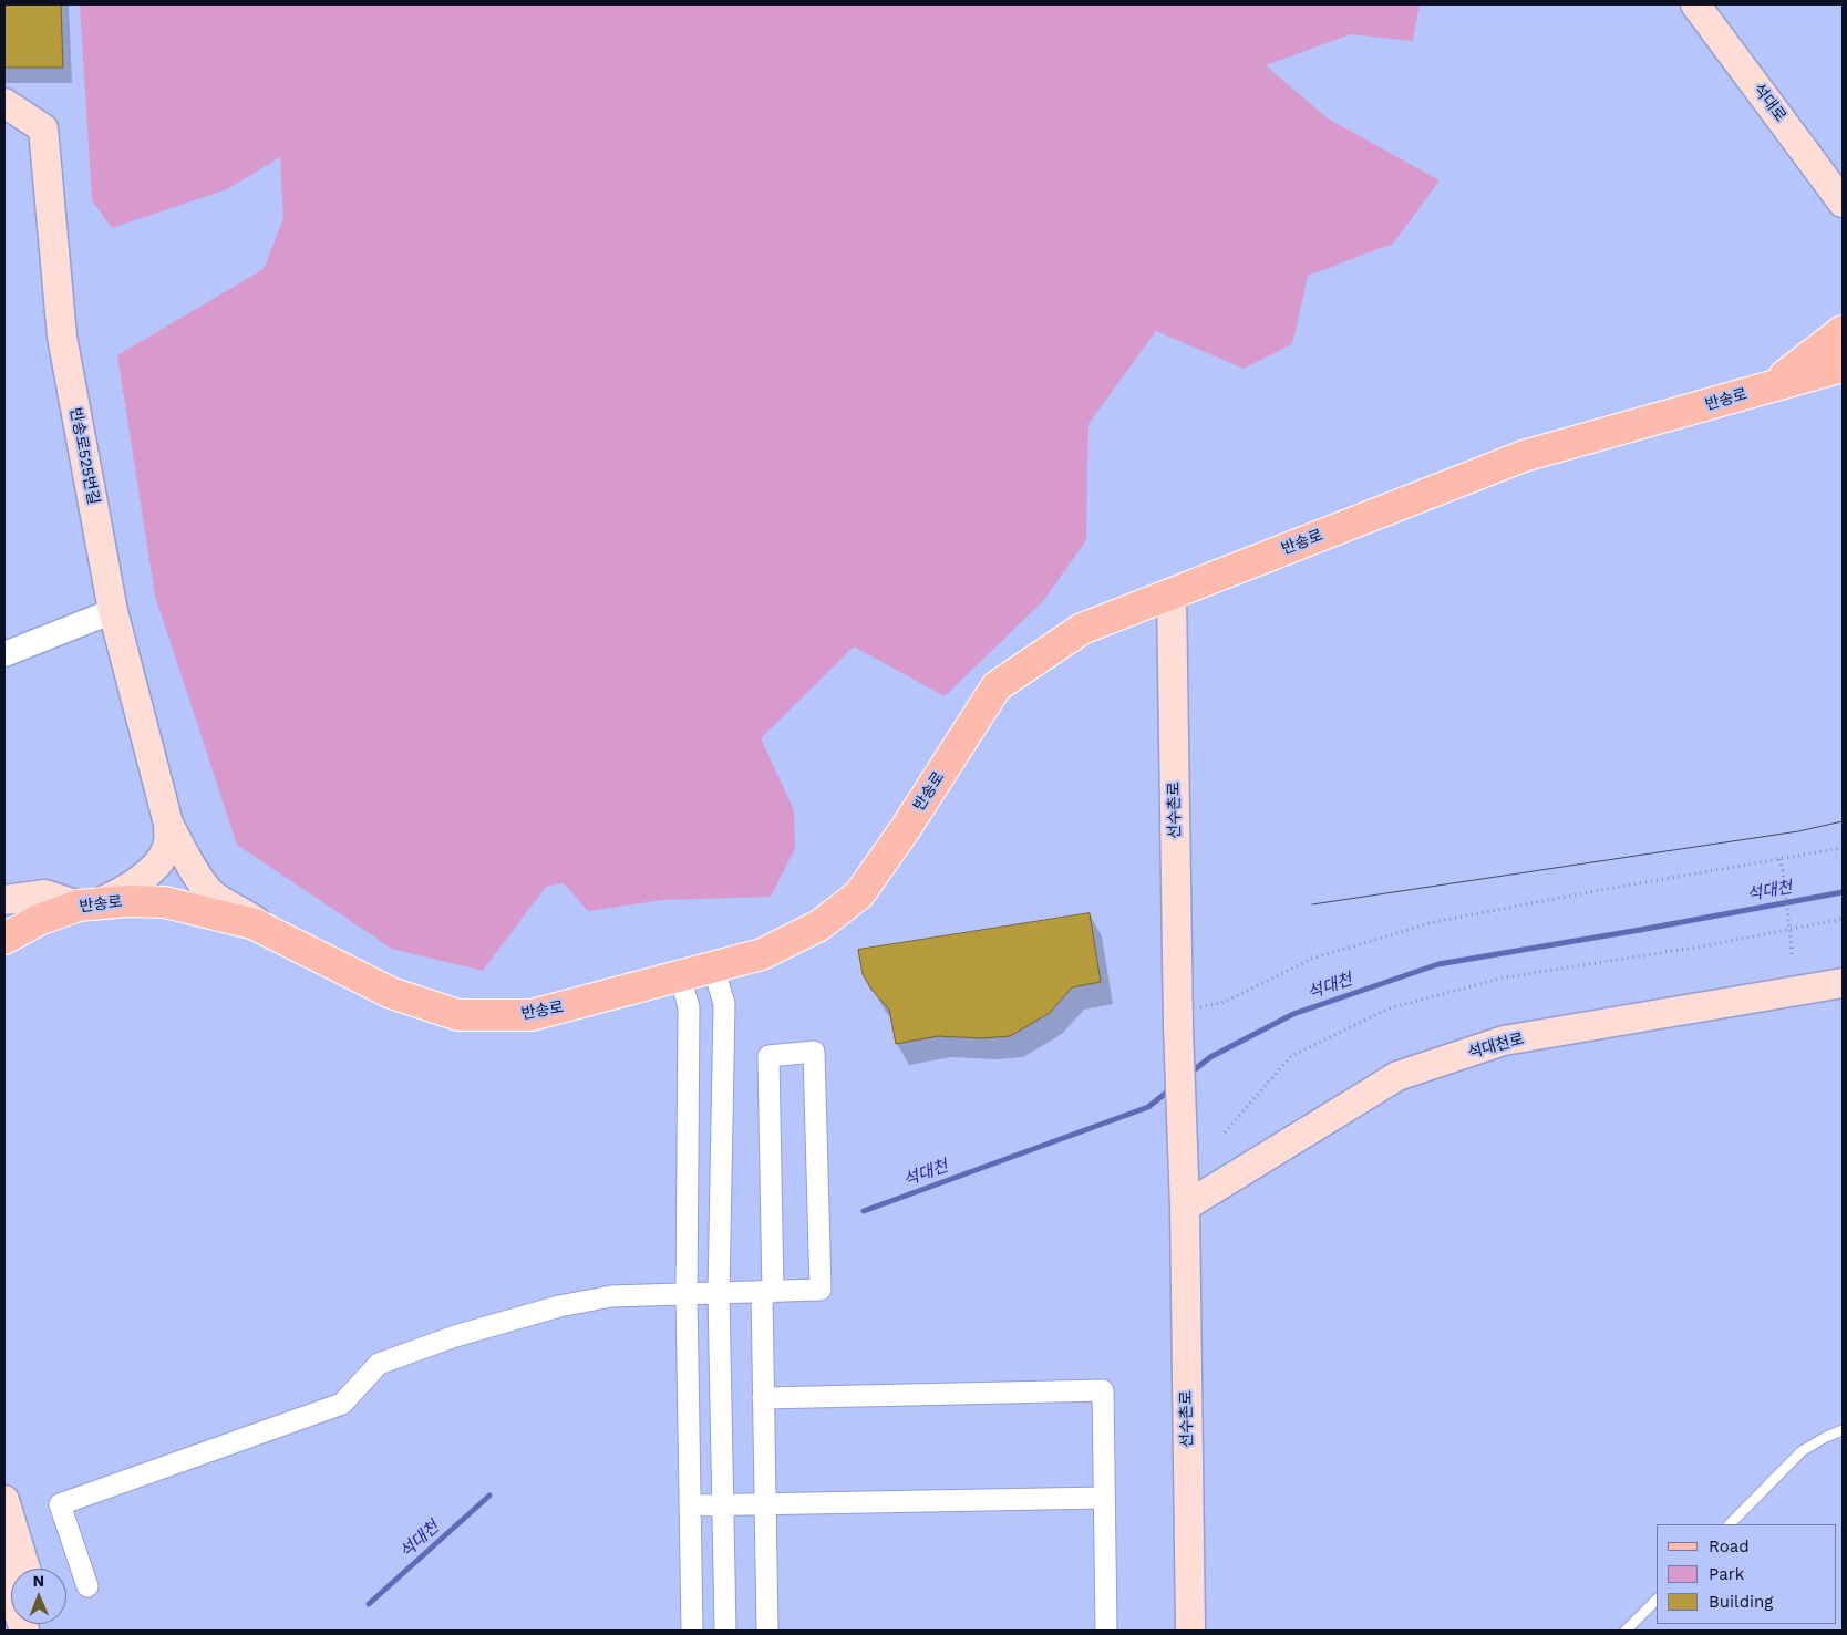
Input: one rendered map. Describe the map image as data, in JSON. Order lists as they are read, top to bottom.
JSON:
{
  "streets": {
    "main road": [
      "석대로",
      "반송로",
      "반송로525번길",
      "선수촌로",
      "석대천로"
    ]
  },
  "crossings": [
    ["반송로", "선수촌로"],
    ["선수촌로", "석대천로"]
  ],
  "water": ["석대천"],
  "legend": ["Road", "Park", "Building"],
  "north": "top"
}
